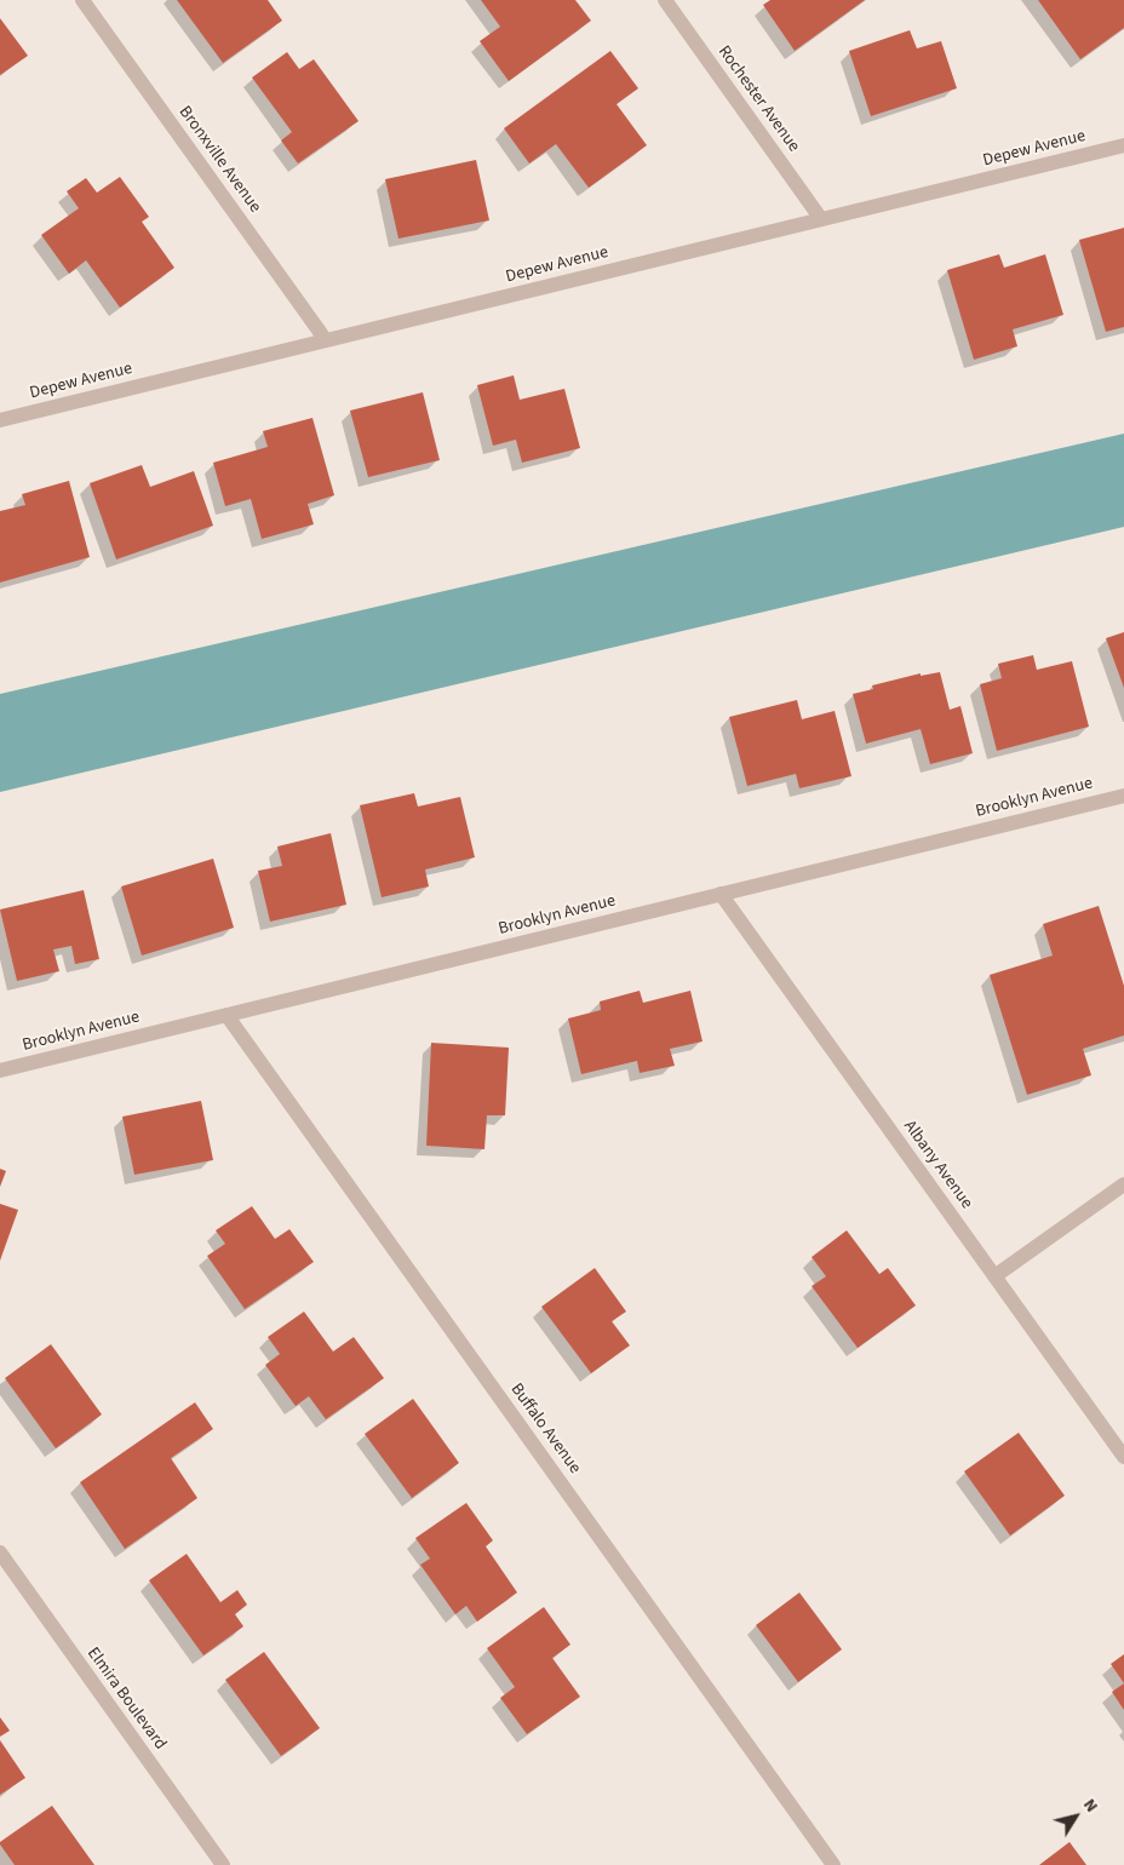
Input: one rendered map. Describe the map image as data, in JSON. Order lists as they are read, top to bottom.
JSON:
{
  "streets": {
    "street": [
      "Rochester Avenue",
      "Depew Avenue",
      "Bronxville Avenue",
      "Brooklyn Avenue",
      "Albany Avenue",
      "Buffalo Avenue",
      "Elmira Boulevard"
    ]
  },
  "crossings": [
    ["Rochester Avenue", "Depew Avenue"],
    ["Depew Avenue", "Bronxville Avenue"],
    ["Brooklyn Avenue", "Albany Avenue"],
    ["Brooklyn Avenue", "Buffalo Avenue"]
  ],
  "north": "top right"
}
